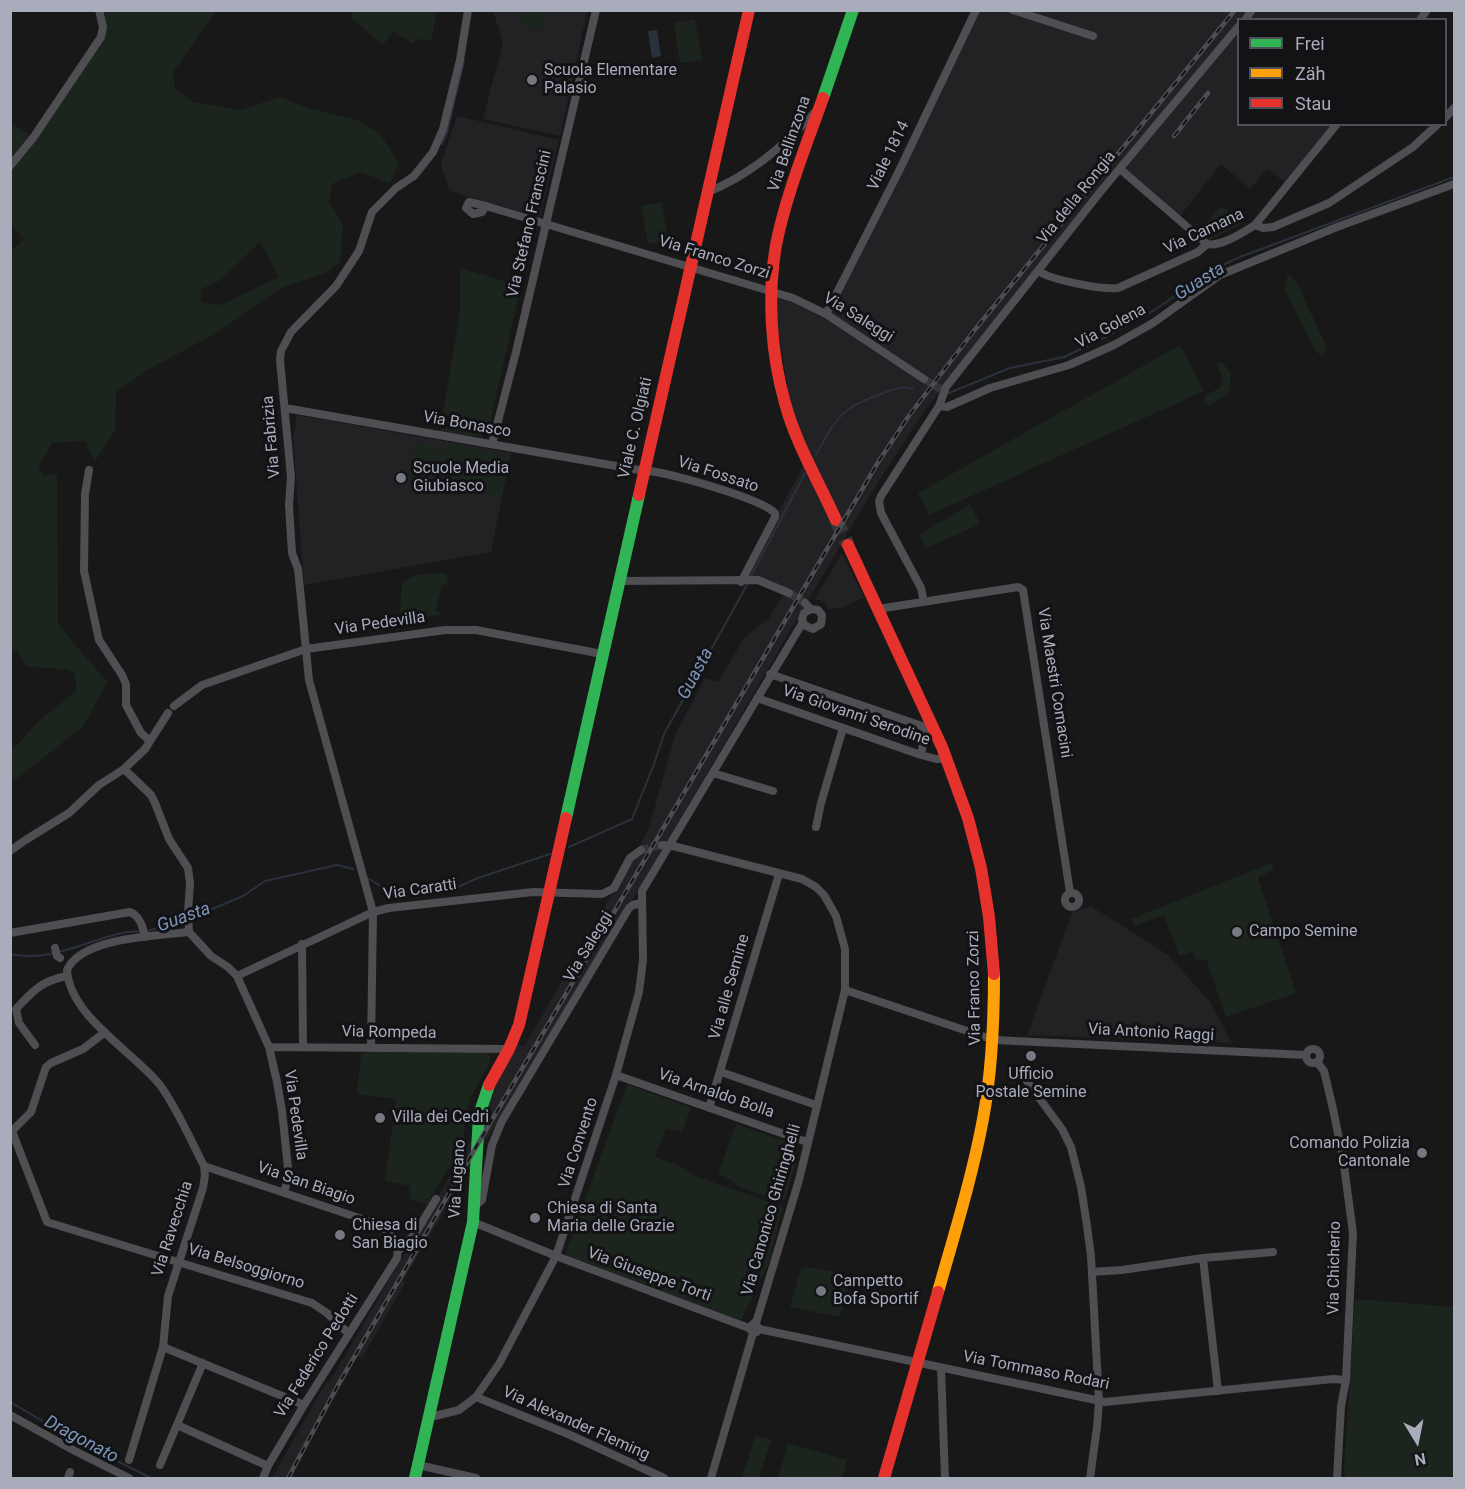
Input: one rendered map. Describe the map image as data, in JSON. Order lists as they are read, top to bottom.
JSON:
{
  "streets": {
    "street": [
      "Via Bellinzona",
      "Viale 1814",
      "Via della Rongia",
      "Via Stefano Franscini",
      "Via Camana",
      "Via Franco Zorzi",
      "Via Saleggi",
      "Via Golena",
      "Via Bonasco",
      "Viale C. Olgiati",
      "Via Fabrizia",
      "Via Fossato",
      "Via Pedevilla",
      "Via Maestri Comacini",
      "Via Giovanni Serodine",
      "Via Caratti",
      "Via alle Semine",
      "Via Rompeda",
      "Via Antonio Raggi",
      "Via Arnaldo Bolla",
      "Via Convento",
      "Via Lugano",
      "Via San Biagio",
      "Via Canonico Ghiringhelli",
      "Via Ravecchia",
      "Via Belsoggiorno",
      "Via Chicherio",
      "Via Giuseppe Torti",
      "Via Federico Pedotti",
      "Via Tommaso Rodari",
      "Via Alexander Fleming"
    ]
  },
  "crossings": [
    ["Via Bellinzona", "Via Franco Zorzi"],
    ["Via Bellinzona", "Via Saleggi"],
    ["Viale 1814", "Via Saleggi"],
    ["Via della Rongia", "Via Camana"],
    ["Via della Rongia", "Via Golena"],
    ["Via Stefano Franscini", "Via Franco Zorzi"],
    ["Via Stefano Franscini", "Via Bonasco"],
    ["Via Franco Zorzi", "Via Saleggi"],
    ["Via Franco Zorzi", "Viale C. Olgiati"],
    ["Via Franco Zorzi", "Via Maestri Comacini"],
    ["Via Franco Zorzi", "Via Giovanni Serodine"],
    ["Via Franco Zorzi", "Via Antonio Raggi"],
    ["Via Franco Zorzi", "Via Tommaso Rodari"],
    ["Via Saleggi", "Via Giovanni Serodine"],
    ["Via Saleggi", "Via Convento"],
    ["Via Saleggi", "Via Lugano"],
    ["Via Saleggi", "Via Canonico Ghiringhelli"],
    ["Via Bonasco", "Viale C. Olgiati"],
    ["Via Bonasco", "Via Fabrizia"],
    ["Via Bonasco", "Via Fossato"],
    ["Viale C. Olgiati", "Via Fossato"],
    ["Viale C. Olgiati", "Via Pedevilla"],
    ["Viale C. Olgiati", "Via Lugano"],
    ["Via Fabrizia", "Via Pedevilla"],
    ["Via Fabrizia", "Via Caratti"],
    ["Via Fabrizia", "Via Rompeda"],
    ["Via Pedevilla", "Via Caratti"],
    ["Via Pedevilla", "Via Rompeda"],
    ["Via Pedevilla", "Via San Biagio"],
    ["Via Caratti", "Via Lugano"],
    ["Via alle Semine", "Via Arnaldo Bolla"],
    ["Via alle Semine", "Via Canonico Ghiringhelli"],
    ["Via Rompeda", "Via Lugano"],
    ["Via Antonio Raggi", "Via Canonico Ghiringhelli"],
    ["Via Antonio Raggi", "Via Chicherio"],
    ["Via Arnaldo Bolla", "Via Convento"],
    ["Via Arnaldo Bolla", "Via Canonico Ghiringhelli"],
    ["Via Convento", "Via Giuseppe Torti"],
    ["Via Convento", "Via Alexander Fleming"],
    ["Via Lugano", "Via Giuseppe Torti"],
    ["Via San Biagio", "Via Ravecchia"],
    ["Via San Biagio", "Via Federico Pedotti"],
    ["Via Canonico Ghiringhelli", "Via Giuseppe Torti"],
    ["Via Canonico Ghiringhelli", "Via Tommaso Rodari"],
    ["Via Ravecchia", "Via Belsoggiorno"],
    ["Via Belsoggiorno", "Via Federico Pedotti"],
    ["Via Chicherio", "Via Tommaso Rodari"],
    ["Via Giuseppe Torti", "Via Tommaso Rodari"]
  ],
  "water": ["Guasta", "Dragonato"],
  "places": [
    "Scuola Elementare Palasio",
    "Scuole Media Giubiasco",
    "Campo Semine",
    "Ufficio Postale Semine",
    "Villa dei Cedri",
    "Comando Polizia Cantonale",
    "Chiesa di Santa Maria delle Grazie",
    "Chiesa di San Biagio",
    "Campetto Bofa Sportif"
  ],
  "legend": ["Frei", "Zäh", "Stau"],
  "north": "bottom"
}
